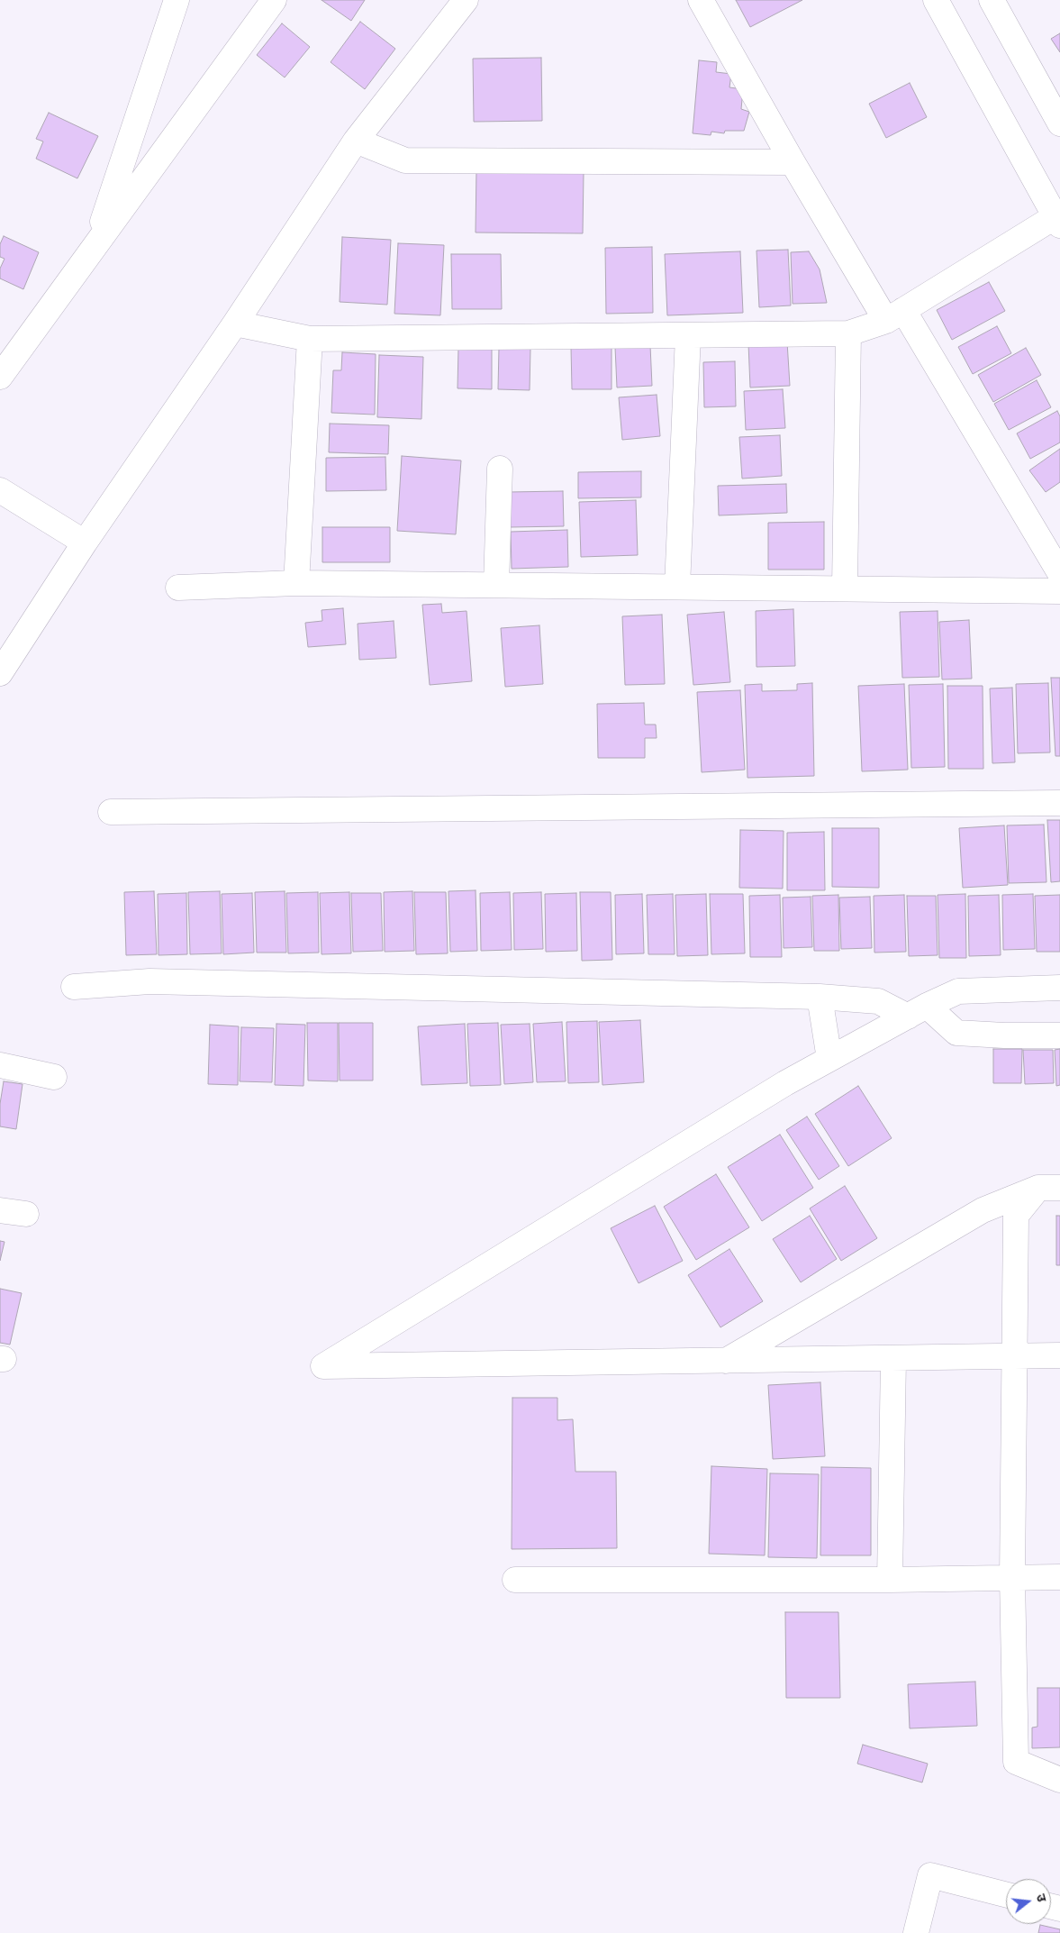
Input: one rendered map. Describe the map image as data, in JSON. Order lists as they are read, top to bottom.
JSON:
{
  "north": "right"
}
